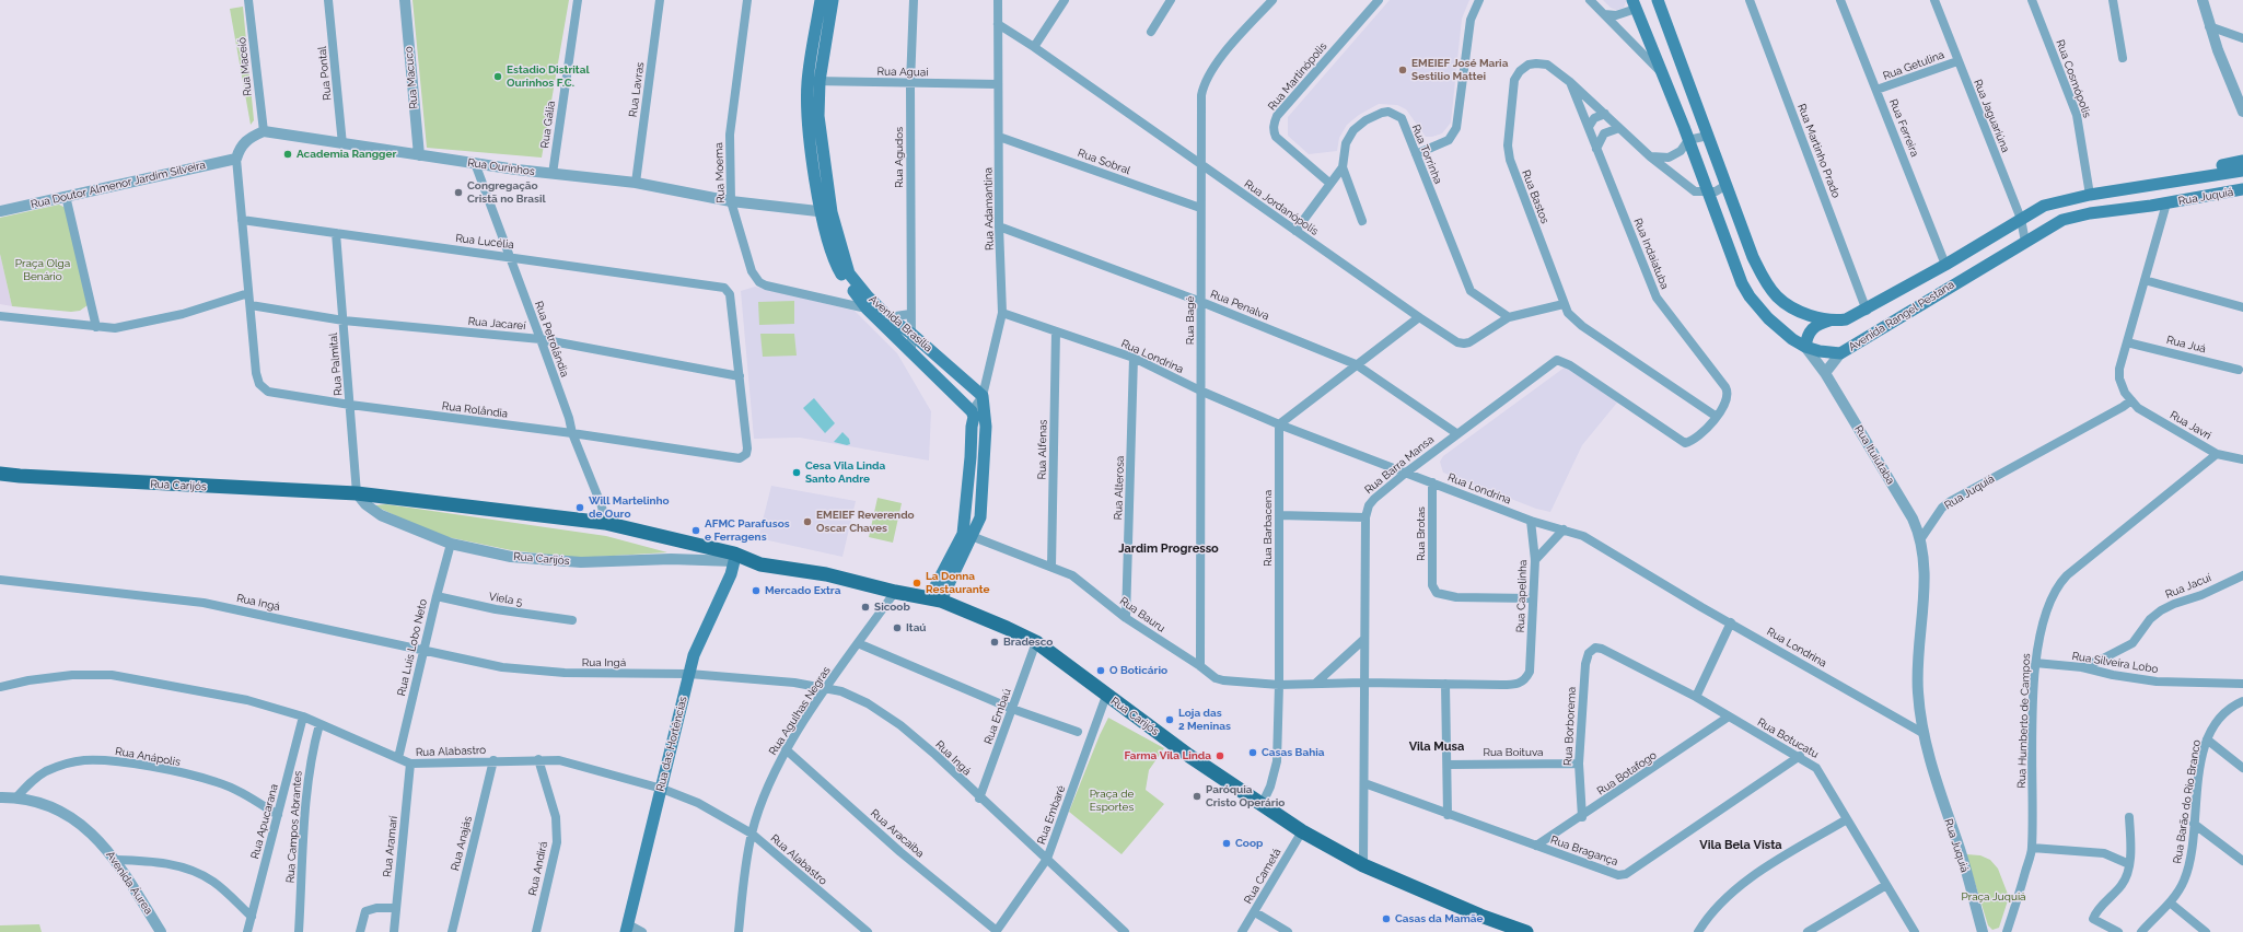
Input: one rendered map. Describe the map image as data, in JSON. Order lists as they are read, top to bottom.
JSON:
{
  "streets": {
    "main road": [
      "Rua Juquiá",
      "Avenida Rangel Pestana",
      "Avenida Brasília",
      "Rua Carijós",
      "Rua das Hortências"
    ],
    "street": [
      "Rua Getulina",
      "Rua Maceió",
      "Rua Aguai",
      "Rua Pontal",
      "Rua Martinópolis",
      "Rua Macuco",
      "Rua Cosmópolis",
      "Rua Lavras",
      "Rua Jaguariúna",
      "Rua Gália",
      "Rua Ferreira",
      "Rua Martinho Prado",
      "Rua Torrinha",
      "Rua Agudos",
      "Rua Sobral",
      "Rua Ourinhos",
      "Rua Moema",
      "Rua Doutor Almenor Jardim Silveira",
      "Rua Bastos",
      "Rua Jordanópolis",
      "Rua Adamantina",
      "Rua Lucélia",
      "Rua Indaiatuba",
      "Rua Penalva",
      "Rua Bagé",
      "Rua Jacareí",
      "Rua Petrolândia",
      "Rua Juá",
      "Rua Londrina",
      "Rua Palmital",
      "Rua Rolândia",
      "Rua Javri",
      "Rua Alfenas",
      "Rua Ituiutaba",
      "Rua Barra Mansa",
      "Rua Alterosa",
      "Rua Barbacena",
      "Rua Brotas",
      "Rua Jacuí",
      "Rua Capelinha",
      "Viela 5",
      "Rua Ingá",
      "Rua Bauru",
      "Rua Luis Lobo Neto",
      "Rua Silveira Lobo",
      "Rua Agulhas Negras",
      "Rua Embaú",
      "Rua Humberto de Campos",
      "Rua Borborema",
      "Rua Botucatu",
      "Rua Alabastro",
      "Rua Boituva",
      "Rua Anápolis",
      "Rua Botafogo",
      "Rua Barão do Rio Branco",
      "Rua Embaré",
      "Rua Apucarana",
      "Rua Campos Abrantes",
      "Rua Aracaiba",
      "Rua Anajás",
      "Rua Aramarí",
      "Rua Bragança",
      "Rua Andirá",
      "Rua Cametá",
      "Avenida Áurea"
    ]
  },
  "crossings": [
    ["Rua Getulina", "Rua Jaguariúna"],
    ["Rua Getulina", "Rua Ferreira"],
    ["Rua Maceió", "Rua Ourinhos"],
    ["Rua Aguai", "Rua Agudos"],
    ["Rua Aguai", "Rua Adamantina"],
    ["Rua Aguai", "Avenida Brasília"],
    ["Rua Pontal", "Rua Ourinhos"],
    ["Rua Martinópolis", "Rua Torrinha"],
    ["Rua Macuco", "Rua Ourinhos"],
    ["Rua Cosmópolis", "Avenida Rangel Pestana"],
    ["Rua Lavras", "Rua Ourinhos"],
    ["Rua Jaguariúna", "Avenida Rangel Pestana"],
    ["Rua Gália", "Rua Ourinhos"],
    ["Rua Ferreira", "Avenida Rangel Pestana"],
    ["Rua Martinho Prado", "Avenida Rangel Pestana"],
    ["Rua Torrinha", "Rua Jordanópolis"],
    ["Rua Agudos", "Avenida Brasília"],
    ["Rua Sobral", "Rua Adamantina"],
    ["Rua Sobral", "Rua Bagé"],
    ["Rua Ourinhos", "Rua Moema"],
    ["Rua Ourinhos", "Avenida Brasília"],
    ["Rua Ourinhos", "Rua Petrolândia"],
    ["Rua Moema", "Avenida Brasília"],
    ["Rua Doutor Almenor Jardim Silveira", "Rua Rolândia"],
    ["Rua Bastos", "Rua Jordanópolis"],
    ["Rua Bastos", "Rua Indaiatuba"],
    ["Rua Bastos", "Avenida Rangel Pestana"],
    ["Rua Bastos", "Rua Barra Mansa"],
    ["Rua Juquiá", "Avenida Rangel Pestana"],
    ["Rua Juquiá", "Rua Juá"],
    ["Rua Juquiá", "Rua Londrina"],
    ["Rua Juquiá", "Rua Javri"],
    ["Rua Juquiá", "Rua Ituiutaba"],
    ["Rua Jordanópolis", "Rua Adamantina"],
    ["Rua Jordanópolis", "Rua Bagé"],
    ["Rua Adamantina", "Rua Penalva"],
    ["Rua Adamantina", "Avenida Brasília"],
    ["Rua Adamantina", "Rua Londrina"],
    ["Rua Lucélia", "Rua Petrolândia"],
    ["Rua Lucélia", "Rua Palmital"],
    ["Rua Lucélia", "Rua Rolândia"],
    ["Rua Indaiatuba", "Rua Barra Mansa"],
    ["Rua Penalva", "Rua Bagé"],
    ["Rua Penalva", "Rua Barra Mansa"],
    ["Avenida Rangel Pestana", "Rua Ituiutaba"],
    ["Rua Bagé", "Rua Londrina"],
    ["Rua Bagé", "Rua Bauru"],
    ["Rua Jacareí", "Rua Petrolândia"],
    ["Rua Jacareí", "Rua Palmital"],
    ["Rua Jacareí", "Rua Rolândia"],
    ["Rua Petrolândia", "Rua Rolândia"],
    ["Rua Petrolândia", "Rua Carijós"],
    ["Rua Londrina", "Rua Alfenas"],
    ["Rua Londrina", "Rua Barra Mansa"],
    ["Rua Londrina", "Rua Alterosa"],
    ["Rua Londrina", "Rua Barbacena"],
    ["Rua Londrina", "Rua Brotas"],
    ["Rua Londrina", "Rua Capelinha"],
    ["Rua Palmital", "Rua Rolândia"],
    ["Rua Palmital", "Rua Carijós"],
    ["Rua Javri", "Rua Humberto de Campos"],
    ["Rua Alfenas", "Rua Bauru"],
    ["Rua Barra Mansa", "Rua Carijós"],
    ["Rua Barra Mansa", "Rua Bauru"],
    ["Rua Barra Mansa", "Rua Bragança"],
    ["Rua Carijós", "Rua Barbacena"],
    ["Rua Carijós", "Rua Luis Lobo Neto"],
    ["Rua Carijós", "Rua Agulhas Negras"],
    ["Rua Carijós", "Rua Embaú"],
    ["Rua Carijós", "Rua das Hortências"],
    ["Rua Carijós", "Rua Embaré"],
    ["Rua Carijós", "Rua Cametá"],
    ["Rua Alterosa", "Rua Bauru"],
    ["Rua Barbacena", "Rua Bauru"],
    ["Rua Brotas", "Rua Capelinha"],
    ["Rua Jacuí", "Rua Silveira Lobo"],
    ["Rua Capelinha", "Rua Bauru"],
    ["Viela 5", "Rua Luis Lobo Neto"],
    ["Rua Ingá", "Rua Luis Lobo Neto"],
    ["Rua Ingá", "Rua Agulhas Negras"],
    ["Rua Ingá", "Rua Embaú"],
    ["Rua Ingá", "Rua das Hortências"],
    ["Rua Ingá", "Rua Embaré"],
    ["Rua Luis Lobo Neto", "Rua Alabastro"],
    ["Rua Silveira Lobo", "Rua Humberto de Campos"],
    ["Rua Agulhas Negras", "Rua Alabastro"],
    ["Rua Agulhas Negras", "Rua Aracaiba"],
    ["Rua Borborema", "Rua Botucatu"],
    ["Rua Borborema", "Rua Boituva"],
    ["Rua Borborema", "Rua Botafogo"],
    ["Rua Botucatu", "Rua Botafogo"],
    ["Rua Botucatu", "Rua Bragança"],
    ["Rua das Hortências", "Rua Alabastro"],
    ["Rua Alabastro", "Rua Apucarana"],
    ["Rua Alabastro", "Rua Campos Abrantes"],
    ["Rua Alabastro", "Rua Anajás"],
    ["Rua Alabastro", "Rua Aramarí"],
    ["Rua Alabastro", "Rua Andirá"],
    ["Rua Anápolis", "Rua Apucarana"],
    ["Rua Anápolis", "Avenida Áurea"],
    ["Rua Botafogo", "Rua Bragança"],
    ["Rua Embaré", "Rua Aracaiba"]
  ],
  "districts": ["Jardim Progresso", "Vila Musa", "Vila Bela Vista"],
  "parks": ["Praça Olga Benário", "Praça de Esportes", "Praça Juquiá"],
  "places": [
    "EMEIEF José Maria Sestilio Mattei",
    "Estadio Distrital Ourinhos F.C.",
    "Academia Rangger",
    "Congregação Cristã no Brasil",
    "Cesa Vila Linda Santo Andre",
    "Will Martelinho de Ouro",
    "EMEIEF Reverendo Oscar Chaves",
    "AFMC Parafusos e Ferragens",
    "La Donna Restaurante",
    "Mercado Extra",
    "Sicoob",
    "Itaú",
    "Bradesco",
    "O Boticário",
    "Loja das 2 Meninas",
    "Casas Bahia",
    "Farma Vila Linda",
    "Paróquia Cristo Operário",
    "Coop",
    "Casas da Mamãe"
  ]
}
